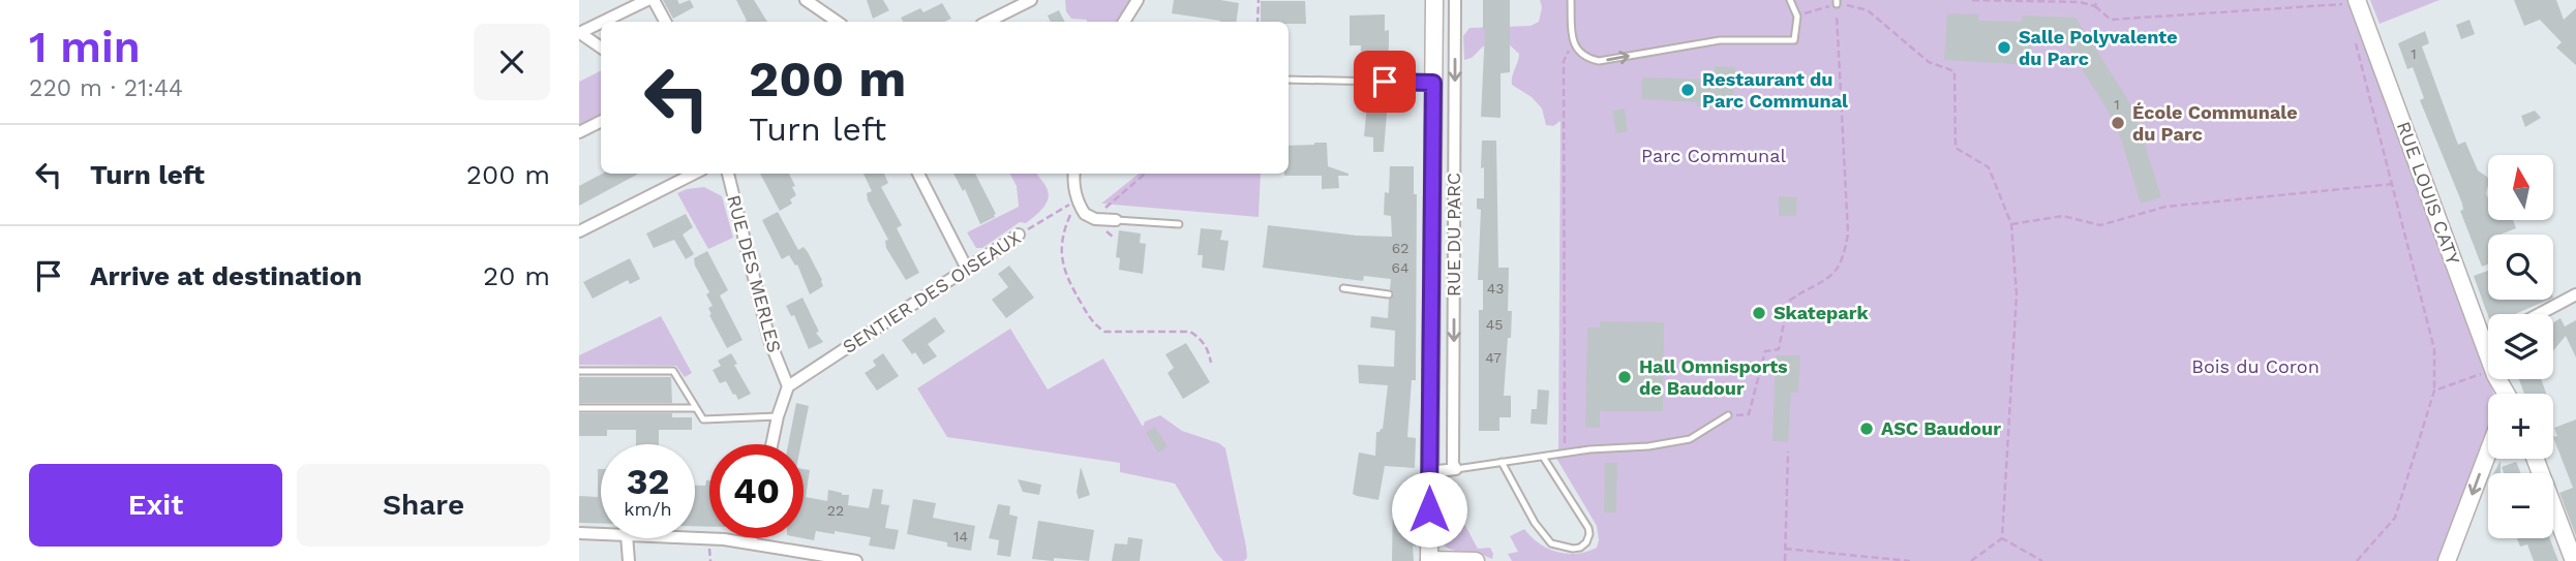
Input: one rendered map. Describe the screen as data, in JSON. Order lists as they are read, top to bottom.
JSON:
{
  "streets": {
    "main road": ["RUE LOUIS CATY", "RUE DU PARC"],
    "street": ["RUE DES MERLES", "SENTIER DES OISEAUX"]
  },
  "crossings": [
    ["RUE DES MERLES", "SENTIER DES OISEAUX"]
  ],
  "parks": ["Parc Communal", "Bois du Coron"],
  "places": [
    "Salle Polyvalente du Parc",
    "Restaurant du Parc Communal",
    "École Communale du Parc",
    "Skatepark",
    "Hall Omnisports de Baudour",
    "ASC Baudour"
  ],
  "house_numbers": [
    "1",
    "1",
    "62",
    "64",
    "43",
    "45",
    "47",
    "22",
    "14"
  ],
  "north": "top",
  "page": {
    "heading": ["1 min", "220 m · 21:44"],
    "turn": ["200 m", "Turn left"],
    "list": [
      {
        "name": "Turn left",
        "value": "200 m"
      },
      {
        "name": "Arrive at destination",
        "value": "20 m"
      }
    ],
    "map_buttons": ["+", "−"],
    "speed": "32 km/h",
    "limit": "40",
    "buttons": ["Exit", "Share"]
  }
}
